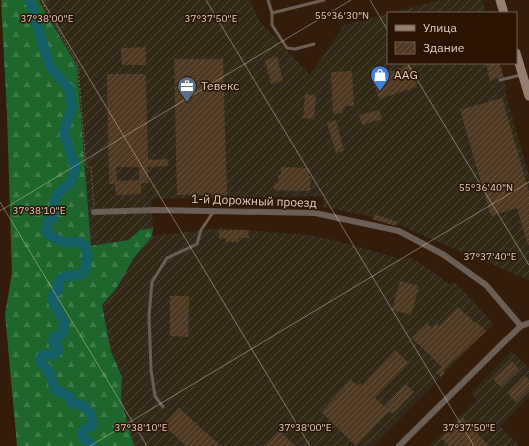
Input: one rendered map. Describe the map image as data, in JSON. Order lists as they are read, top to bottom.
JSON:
{
  "streets": {
    "street": ["1-й Дорожный проезд"]
  },
  "places": {
    "shop": ["AAG"],
    "office": ["Тевекс"]
  },
  "legend": ["Улица", "Здание"],
  "coordinates": [
    "55°36'30\"N",
    "37°38'00\"E",
    "37°37'50\"E",
    "55°36'40\"N",
    "37°38'10\"E",
    "37°37'40\"E"
  ]
}
